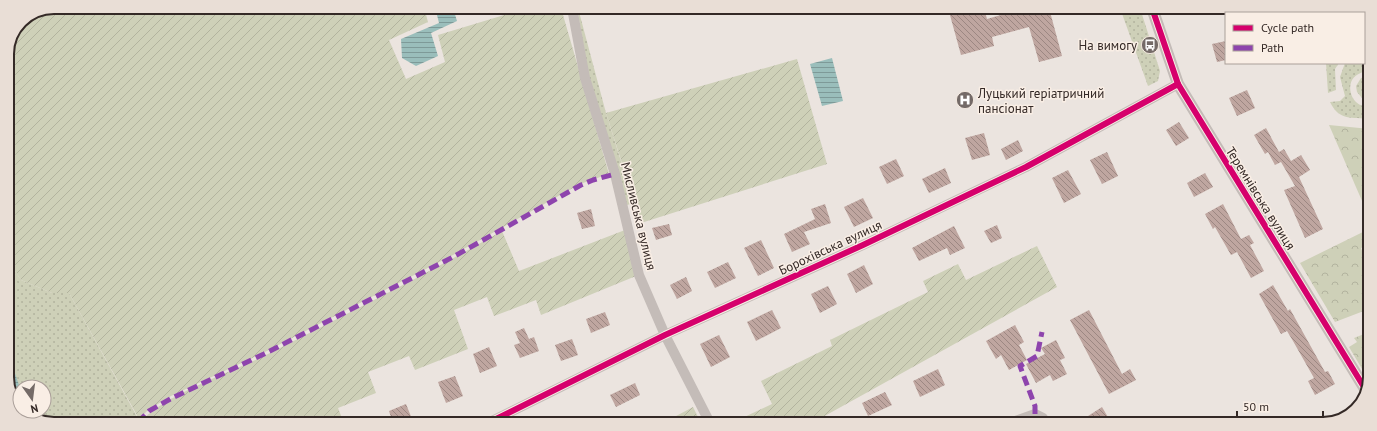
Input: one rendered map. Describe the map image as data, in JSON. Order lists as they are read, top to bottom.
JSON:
{
  "streets": {
    "street": ["Теремнівська вулиця", "Мисливська вулиця", "Борохівська вулиця"]
  },
  "crossings": [
    ["Теремнівська вулиця", "Борохівська вулиця"],
    ["Мисливська вулиця", "Борохівська вулиця"]
  ],
  "places": {
    "bus stop": ["На вимогу"],
    "hospital": ["Луцький геріатричний пансіонат"]
  },
  "legend": ["Cycle path", "Path"],
  "scale_bar": "50 m",
  "north": "bottom"
}
